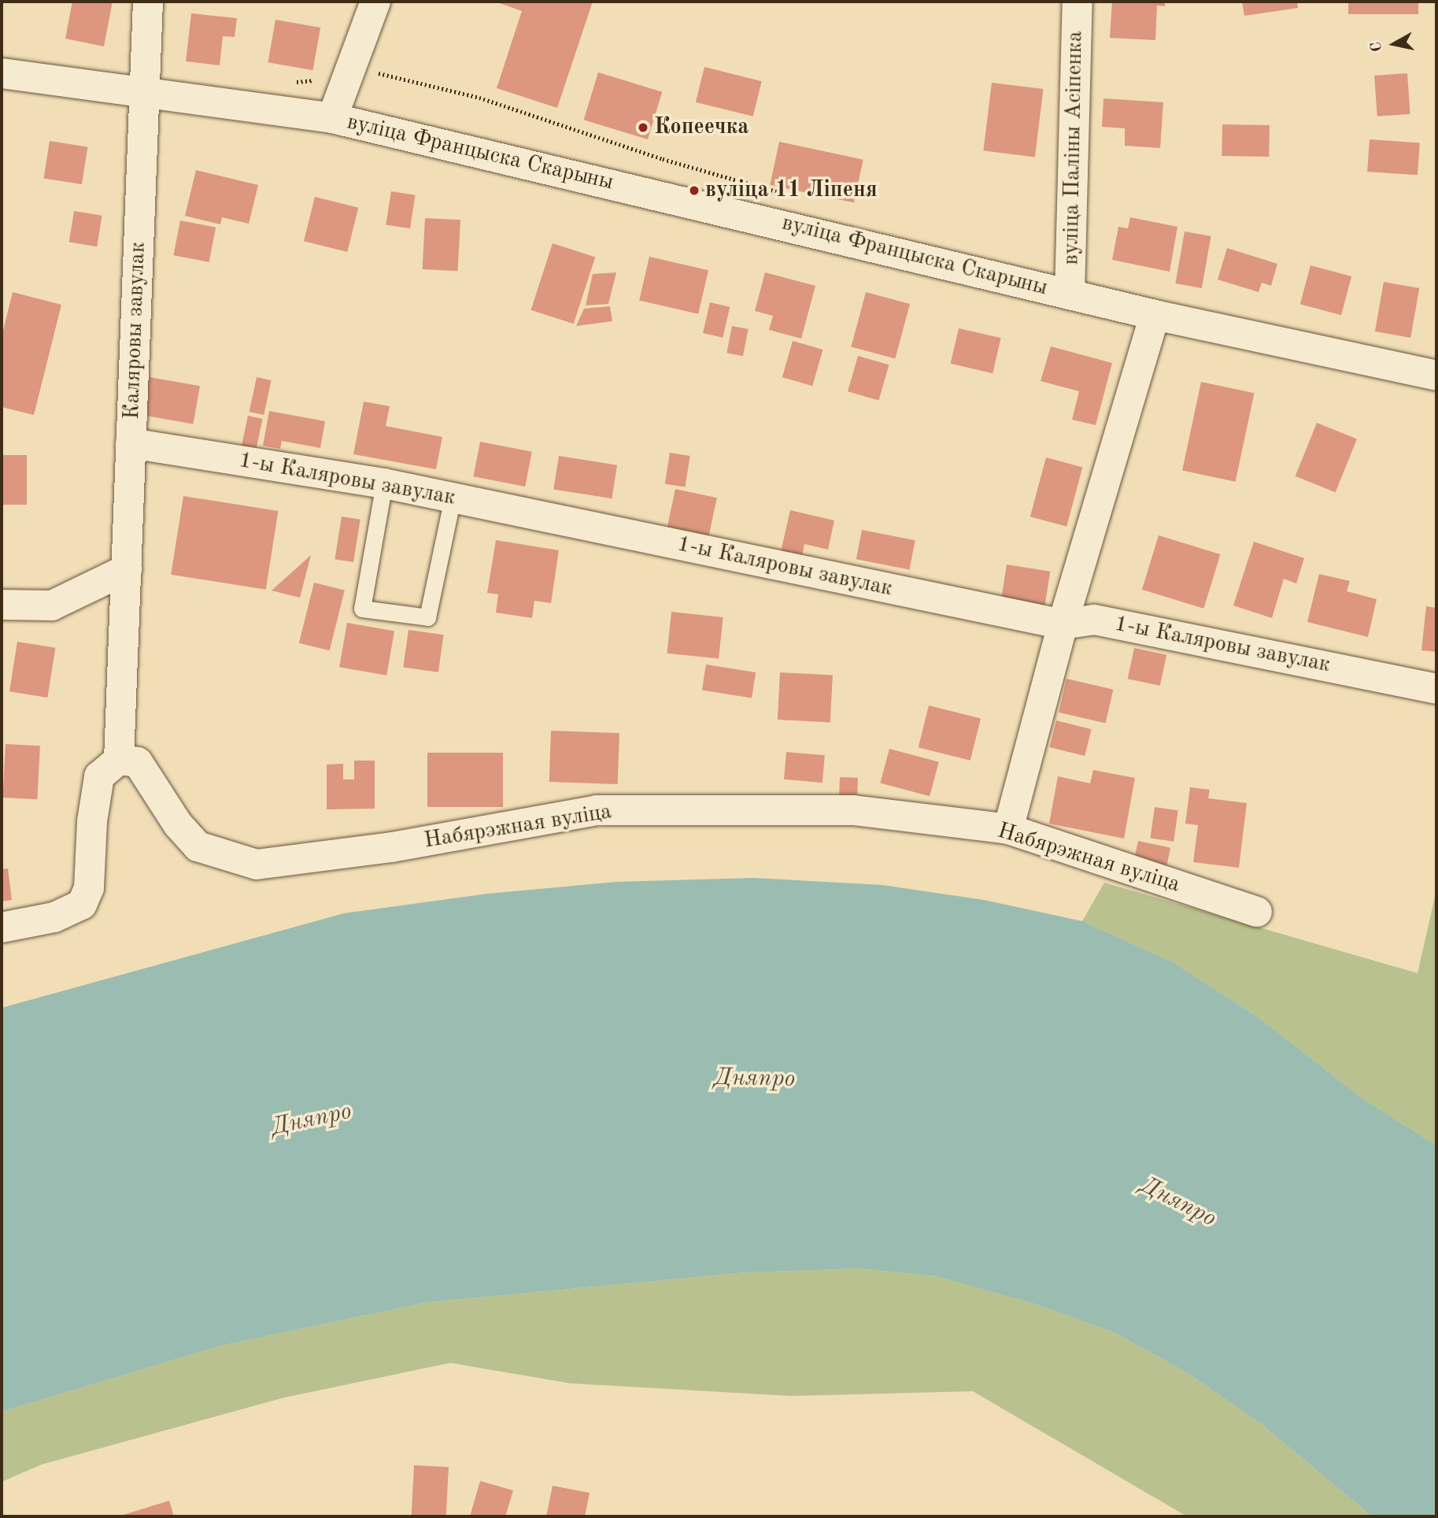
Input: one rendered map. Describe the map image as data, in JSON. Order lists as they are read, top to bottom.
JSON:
{
  "streets": {
    "street": [
      "вуліца Паліны Асіпенка",
      "вуліца Францыска Скарыны",
      "Каляровы завулак",
      "1-ы Каляровы завулак",
      "Набярэжная вуліца"
    ]
  },
  "crossings": [
    ["вуліца Паліны Асіпенка", "вуліца Францыска Скарыны"],
    ["вуліца Францыска Скарыны", "Каляровы завулак"],
    ["Каляровы завулак", "1-ы Каляровы завулак"],
    ["Каляровы завулак", "Набярэжная вуліца"]
  ],
  "water": ["Дняпро"],
  "places": ["Копеечка", "вуліца 11 Ліпеня"],
  "north": "left"
}
